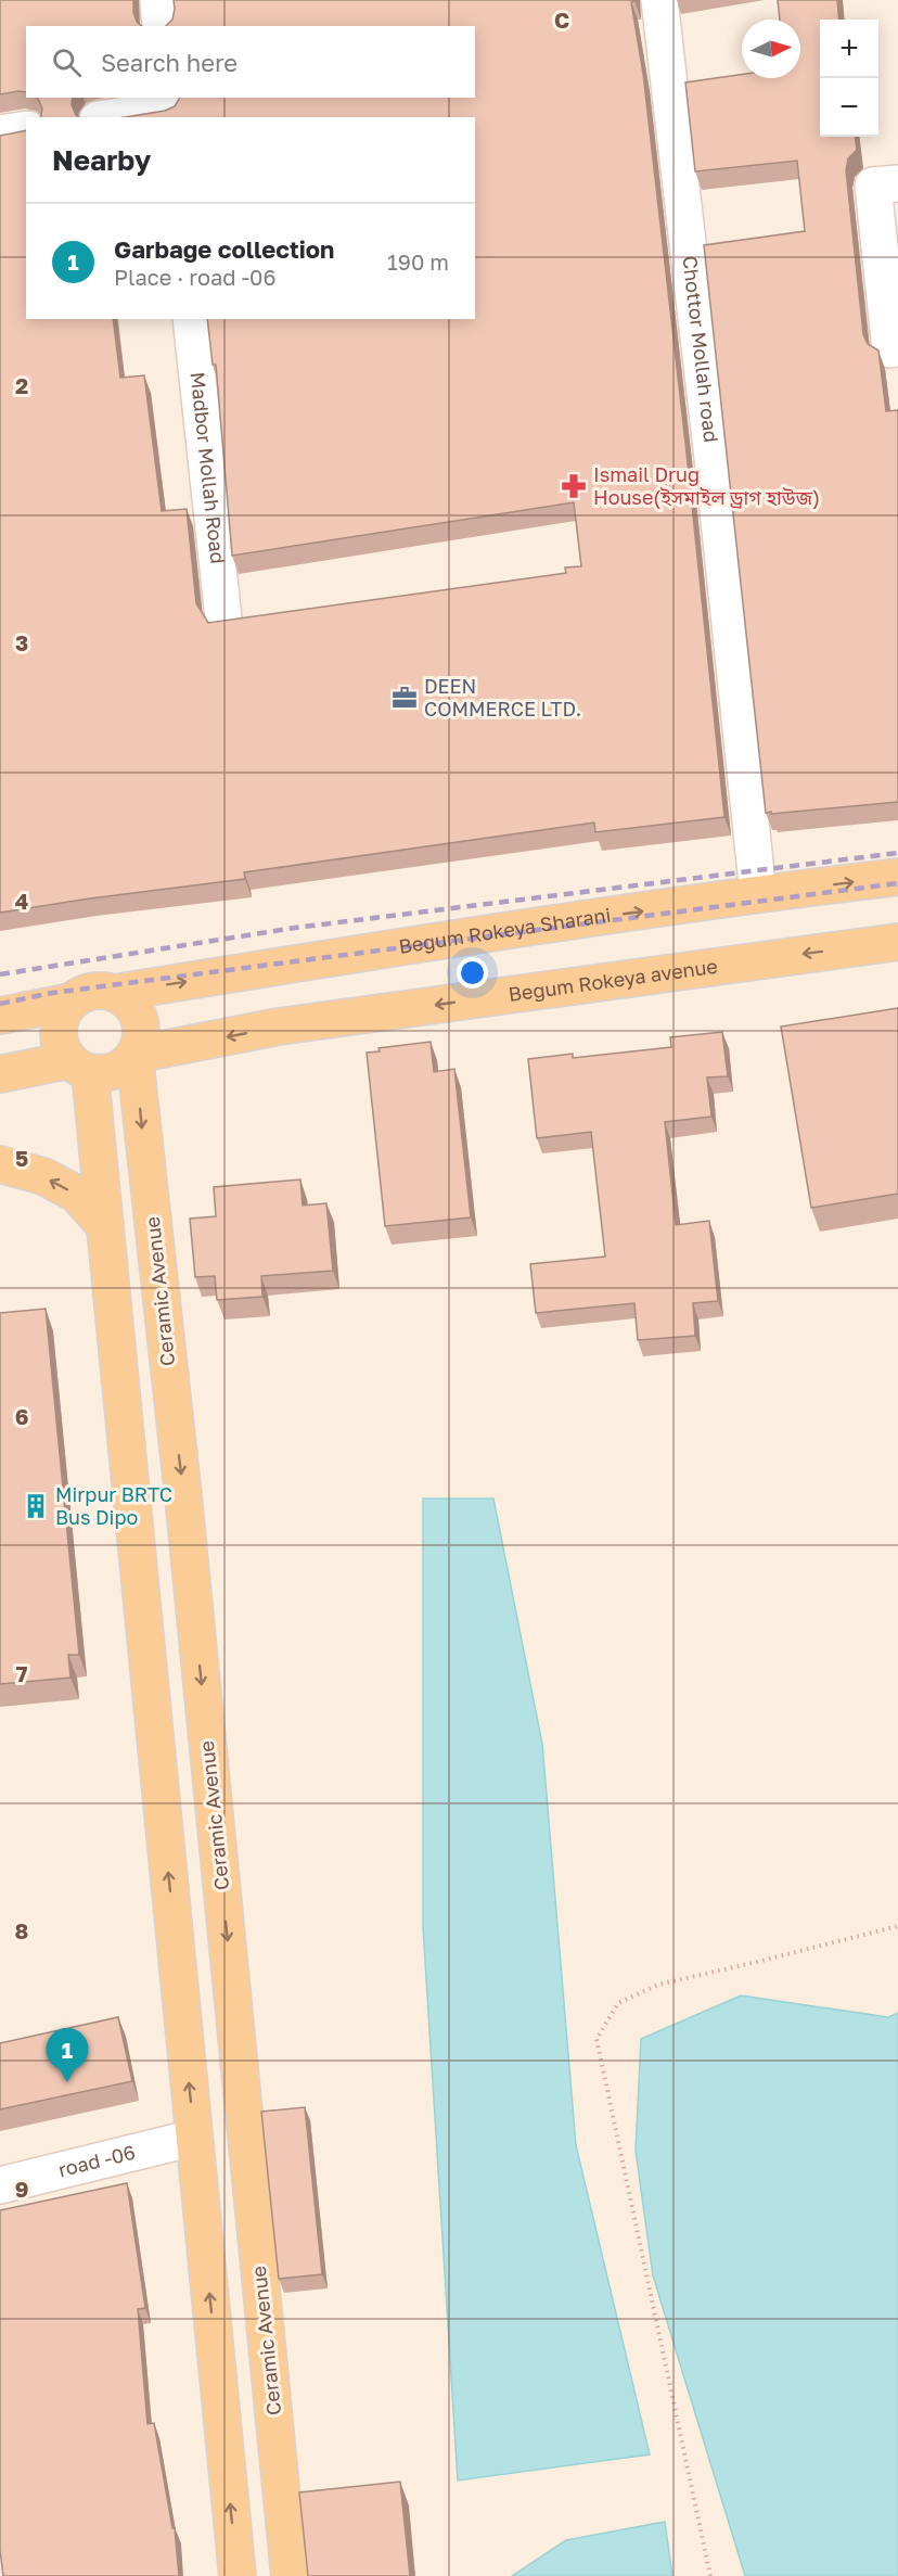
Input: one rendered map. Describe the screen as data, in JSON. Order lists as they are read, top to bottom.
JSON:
{
  "streets": {
    "main road": ["Begum Rokeya Sharani", "Begum Rokeya avenue", "Ceramic Avenue"],
    "street": ["Chottor Mollah road", "Madbor Mollah Road", "road -06"]
  },
  "crossings": [
    ["Chottor Mollah road", "Begum Rokeya Sharani"],
    ["Begum Rokeya Sharani", "Begum Rokeya avenue"],
    ["Begum Rokeya Sharani", "Ceramic Avenue"],
    ["Begum Rokeya avenue", "Ceramic Avenue"]
  ],
  "one_way": ["Begum Rokeya Sharani", "Begum Rokeya avenue"],
  "places": {
    "pharmacy": ["Ismail Drug House(ইসমাইল ড্রাগ হাউজ)"],
    "office": ["DEEN COMMERCE LTD."],
    "building": ["Mirpur BRTC Bus Dipo"]
  },
  "north": "right",
  "page": {
    "map_buttons": ["+", "−"],
    "search": "Search here",
    "heading": "Nearby",
    "list": [
      {
        "mark": "1",
        "name": "Garbage collection",
        "note": "Place · road -06",
        "value": "190 m"
      }
    ],
    "pins": "1"
  },
  "grid": {
    "columns": ["C"],
    "rows": [
      "2",
      "3",
      "4",
      "5",
      "6",
      "7",
      "8",
      "9"
    ]
  }
}
